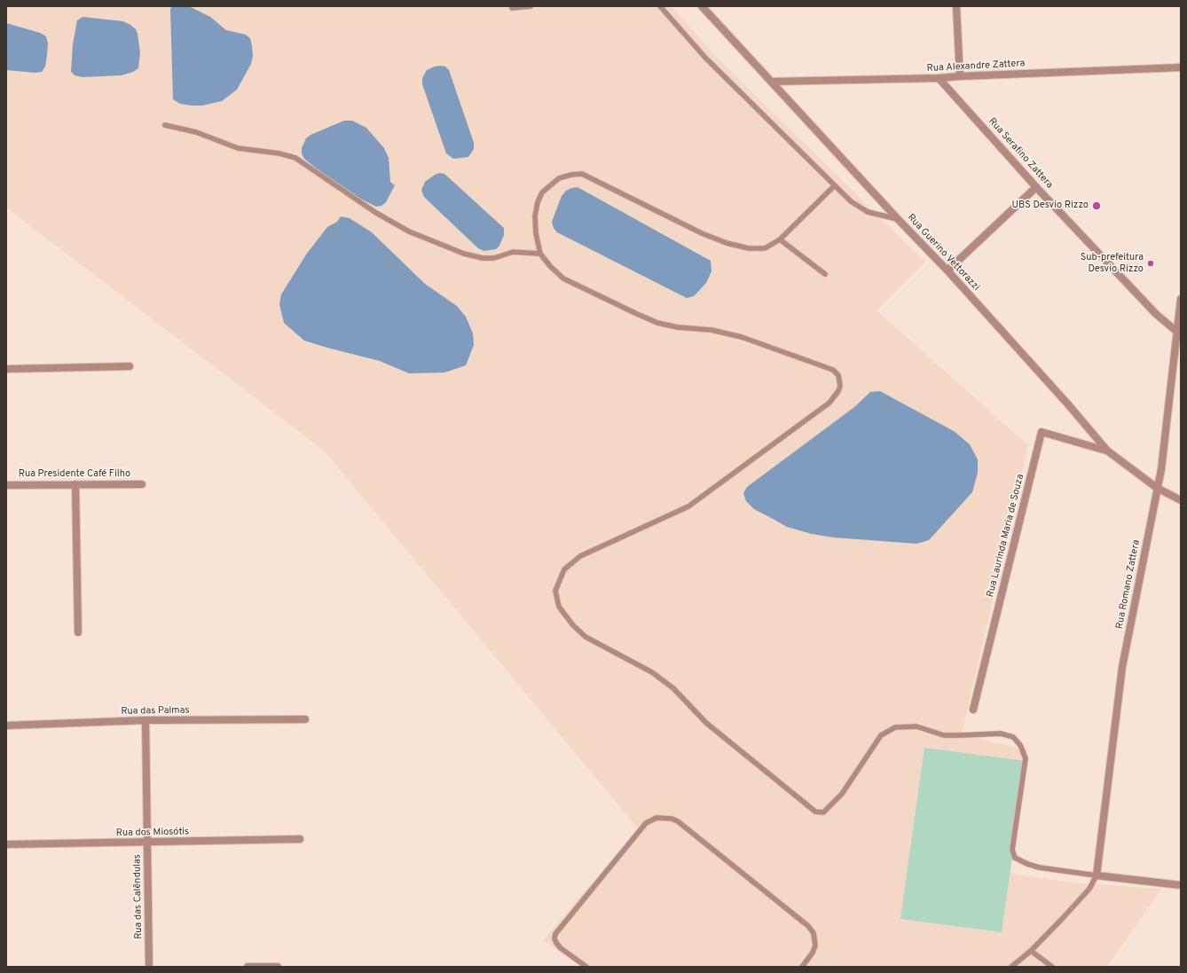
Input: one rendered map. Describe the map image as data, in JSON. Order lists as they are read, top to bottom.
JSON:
{
  "streets": {
    "street": [
      "Rua Alexandre Zattera",
      "Rua Serafino Zattera",
      "Rua Guerino Vettorazzi",
      "Rua Presidente Café Filho",
      "Rua Laurinda Maria de Souza",
      "Rua Romano Zattera",
      "Rua das Palmas",
      "Rua dos Miosótis",
      "Rua das Calêndulas"
    ]
  },
  "crossings": [
    ["Rua Alexandre Zattera", "Rua Serafino Zattera"],
    ["Rua Alexandre Zattera", "Rua Guerino Vettorazzi"],
    ["Rua Serafino Zattera", "Rua Romano Zattera"],
    ["Rua Guerino Vettorazzi", "Rua Laurinda Maria de Souza"],
    ["Rua Guerino Vettorazzi", "Rua Romano Zattera"],
    ["Rua das Palmas", "Rua das Calêndulas"],
    ["Rua dos Miosótis", "Rua das Calêndulas"]
  ],
  "places": ["UBS Desvio Rizzo", "Sub-prefeitura Desvio Rizzo"]
}
